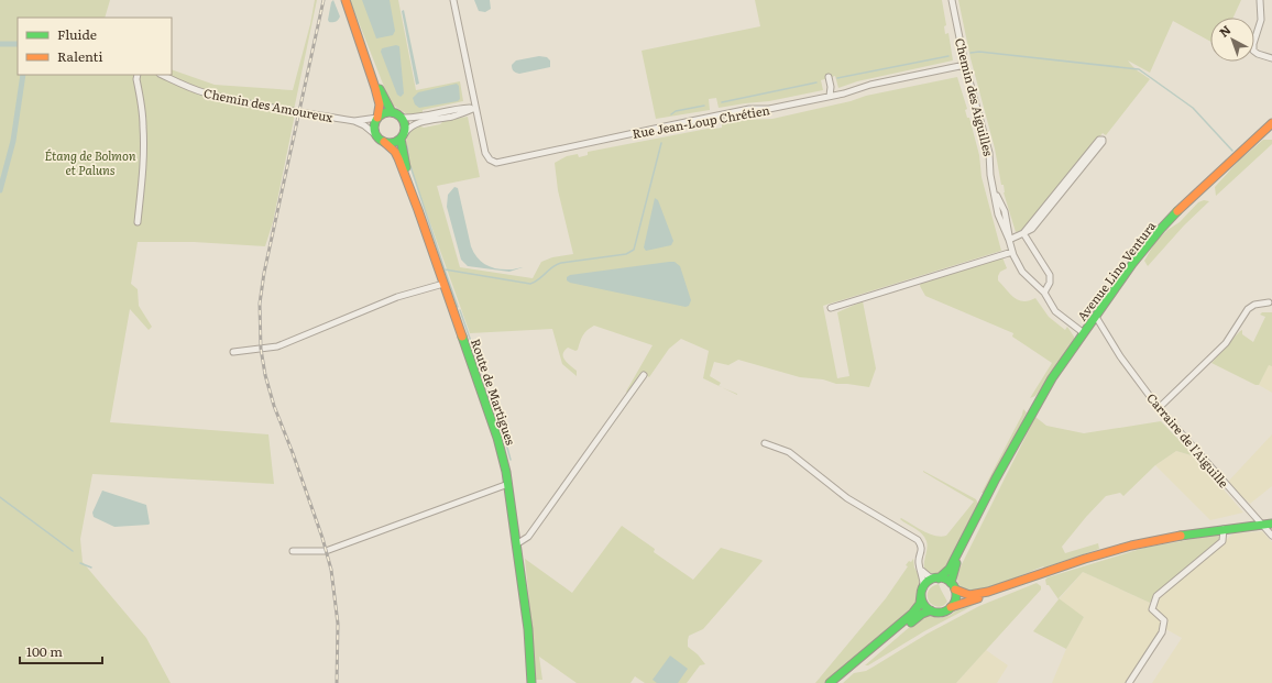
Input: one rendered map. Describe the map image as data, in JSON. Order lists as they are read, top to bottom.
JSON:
{
  "streets": {
    "main road": ["Avenue Lino Ventura", "Route de Martigues"],
    "street": [
      "Chemin des Aiguilles",
      "Chemin des Amoureux",
      "Rue Jean-Loup Chrétien",
      "Carraire de l'Aiguille"
    ]
  },
  "crossings": [
    ["Chemin des Aiguilles", "Rue Jean-Loup Chrétien"],
    ["Chemin des Amoureux", "Route de Martigues"],
    ["Avenue Lino Ventura", "Carraire de l'Aiguille"]
  ],
  "parks": ["Étang de Bolmon et Paluns"],
  "legend": ["Fluide", "Ralenti"],
  "scale_bar": "100 m",
  "north": "top left"
}
